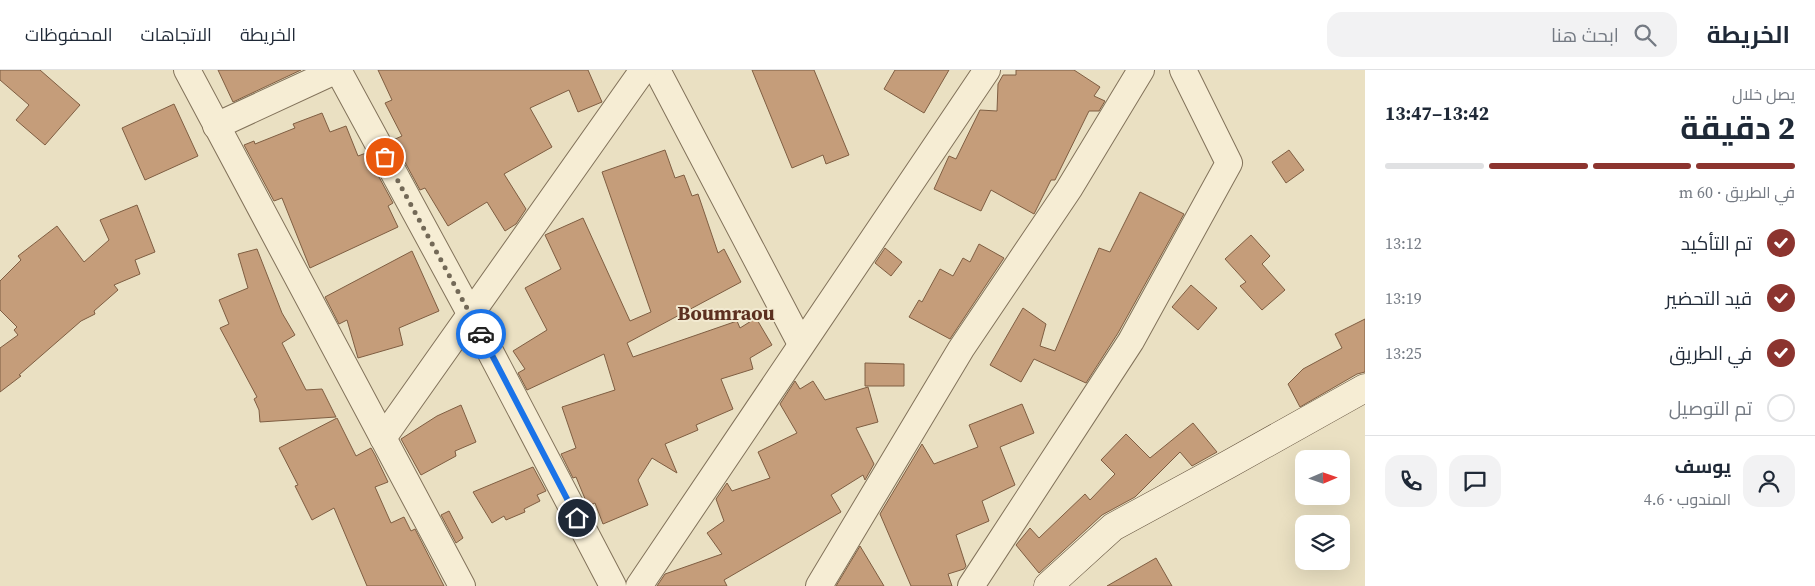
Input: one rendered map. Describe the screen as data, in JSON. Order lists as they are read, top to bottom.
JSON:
{
  "districts": ["Boumraou"],
  "north": "right",
  "page": {
    "header": "الخريطة",
    "search": "ابحث هنا",
    "nav": ["الخريطة", "الاتجاهات", "المحفوظات"],
    "heading": ["2 دقيقة", "يصل خلال", "13:42–13:47"],
    "panel": ["يوسف", "المندوب · 4.6"],
    "bar": "في الطريق · 60 m",
    "list": [
      ["تم التأكيد", "13:12"],
      ["قيد التحضير", "13:19"],
      ["في الطريق", "13:25"],
      "تم التوصيل"
    ]
  }
}
